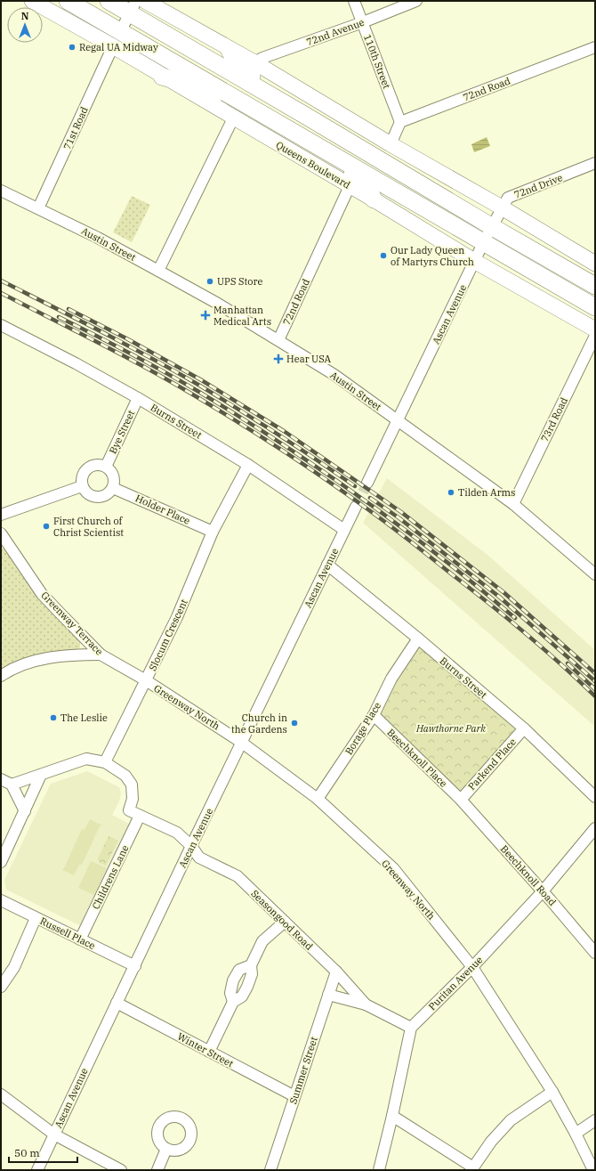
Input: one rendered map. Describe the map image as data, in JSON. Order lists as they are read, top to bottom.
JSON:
{
  "streets": {
    "main road": ["Queens Boulevard"],
    "street": [
      "72nd Avenue",
      "110th Street",
      "72nd Road",
      "71st Road",
      "72nd Drive",
      "Austin Street",
      "Ascan Avenue",
      "73rd Road",
      "Burns Street",
      "Bye Street",
      "Holder Place",
      "Greenway Terrace",
      "Slocum Crescent",
      "Greenway North",
      "Borage Place",
      "Beechknoll Place",
      "Parkend Place",
      "Beechknoll Road",
      "Childrens Lane",
      "Seasongood Road",
      "Russell Place",
      "Puritan Avenue",
      "Winter Street",
      "Summer Street"
    ]
  },
  "crossings": [
    ["72nd Avenue", "110th Street"],
    ["110th Street", "72nd Road"],
    ["72nd Road", "Queens Boulevard"],
    ["72nd Road", "Austin Street"],
    ["71st Road", "Queens Boulevard"],
    ["71st Road", "Austin Street"],
    ["Queens Boulevard", "72nd Drive"],
    ["Queens Boulevard", "Ascan Avenue"],
    ["72nd Drive", "Ascan Avenue"],
    ["Austin Street", "Ascan Avenue"],
    ["Austin Street", "73rd Road"],
    ["Ascan Avenue", "Burns Street"],
    ["Ascan Avenue", "Greenway North"],
    ["Ascan Avenue", "Seasongood Road"],
    ["Ascan Avenue", "Russell Place"],
    ["Ascan Avenue", "Winter Street"],
    ["Burns Street", "Bye Street"],
    ["Burns Street", "Slocum Crescent"],
    ["Burns Street", "Borage Place"],
    ["Burns Street", "Parkend Place"],
    ["Bye Street", "Holder Place"],
    ["Holder Place", "Slocum Crescent"],
    ["Greenway Terrace", "Slocum Crescent"],
    ["Greenway Terrace", "Greenway North"],
    ["Slocum Crescent", "Greenway North"],
    ["Greenway North", "Borage Place"],
    ["Greenway North", "Puritan Avenue"],
    ["Borage Place", "Beechknoll Place"],
    ["Beechknoll Place", "Parkend Place"],
    ["Beechknoll Place", "Beechknoll Road"],
    ["Parkend Place", "Beechknoll Road"],
    ["Beechknoll Road", "Puritan Avenue"],
    ["Childrens Lane", "Seasongood Road"],
    ["Childrens Lane", "Russell Place"],
    ["Seasongood Road", "Puritan Avenue"],
    ["Seasongood Road", "Summer Street"],
    ["Winter Street", "Summer Street"]
  ],
  "parks": ["Hawthorne Park"],
  "places": {
    "other": [
      "Regal UA Midway",
      "Our Lady Queen of Martyrs Church",
      "UPS Store",
      "Tilden Arms",
      "First Church of Christ Scientist",
      "The Leslie",
      "Church in the Gardens"
    ],
    "health": ["Manhattan Medical Arts", "Hear USA"]
  },
  "scale_bar": "50 m",
  "north": "top"
}
